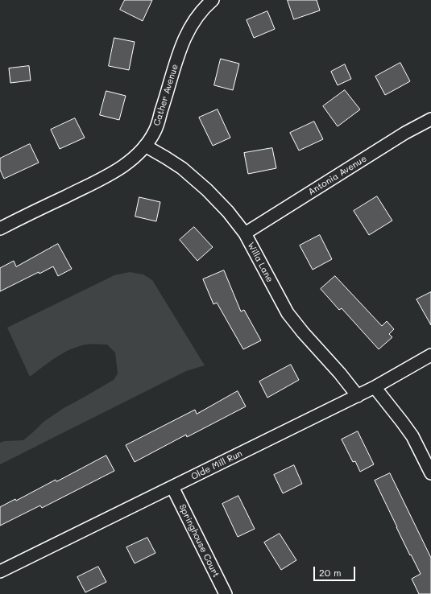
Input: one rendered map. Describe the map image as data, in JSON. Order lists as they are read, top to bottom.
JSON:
{
  "streets": {
    "street": [
      "Cather Avenue",
      "Antonia Avenue",
      "Willa Lane",
      "Olde Mill Run",
      "Springhouse Court"
    ]
  },
  "crossings": [
    ["Cather Avenue", "Willa Lane"],
    ["Antonia Avenue", "Willa Lane"],
    ["Willa Lane", "Olde Mill Run"],
    ["Olde Mill Run", "Springhouse Court"]
  ],
  "scale_bar": "20 m"
}
